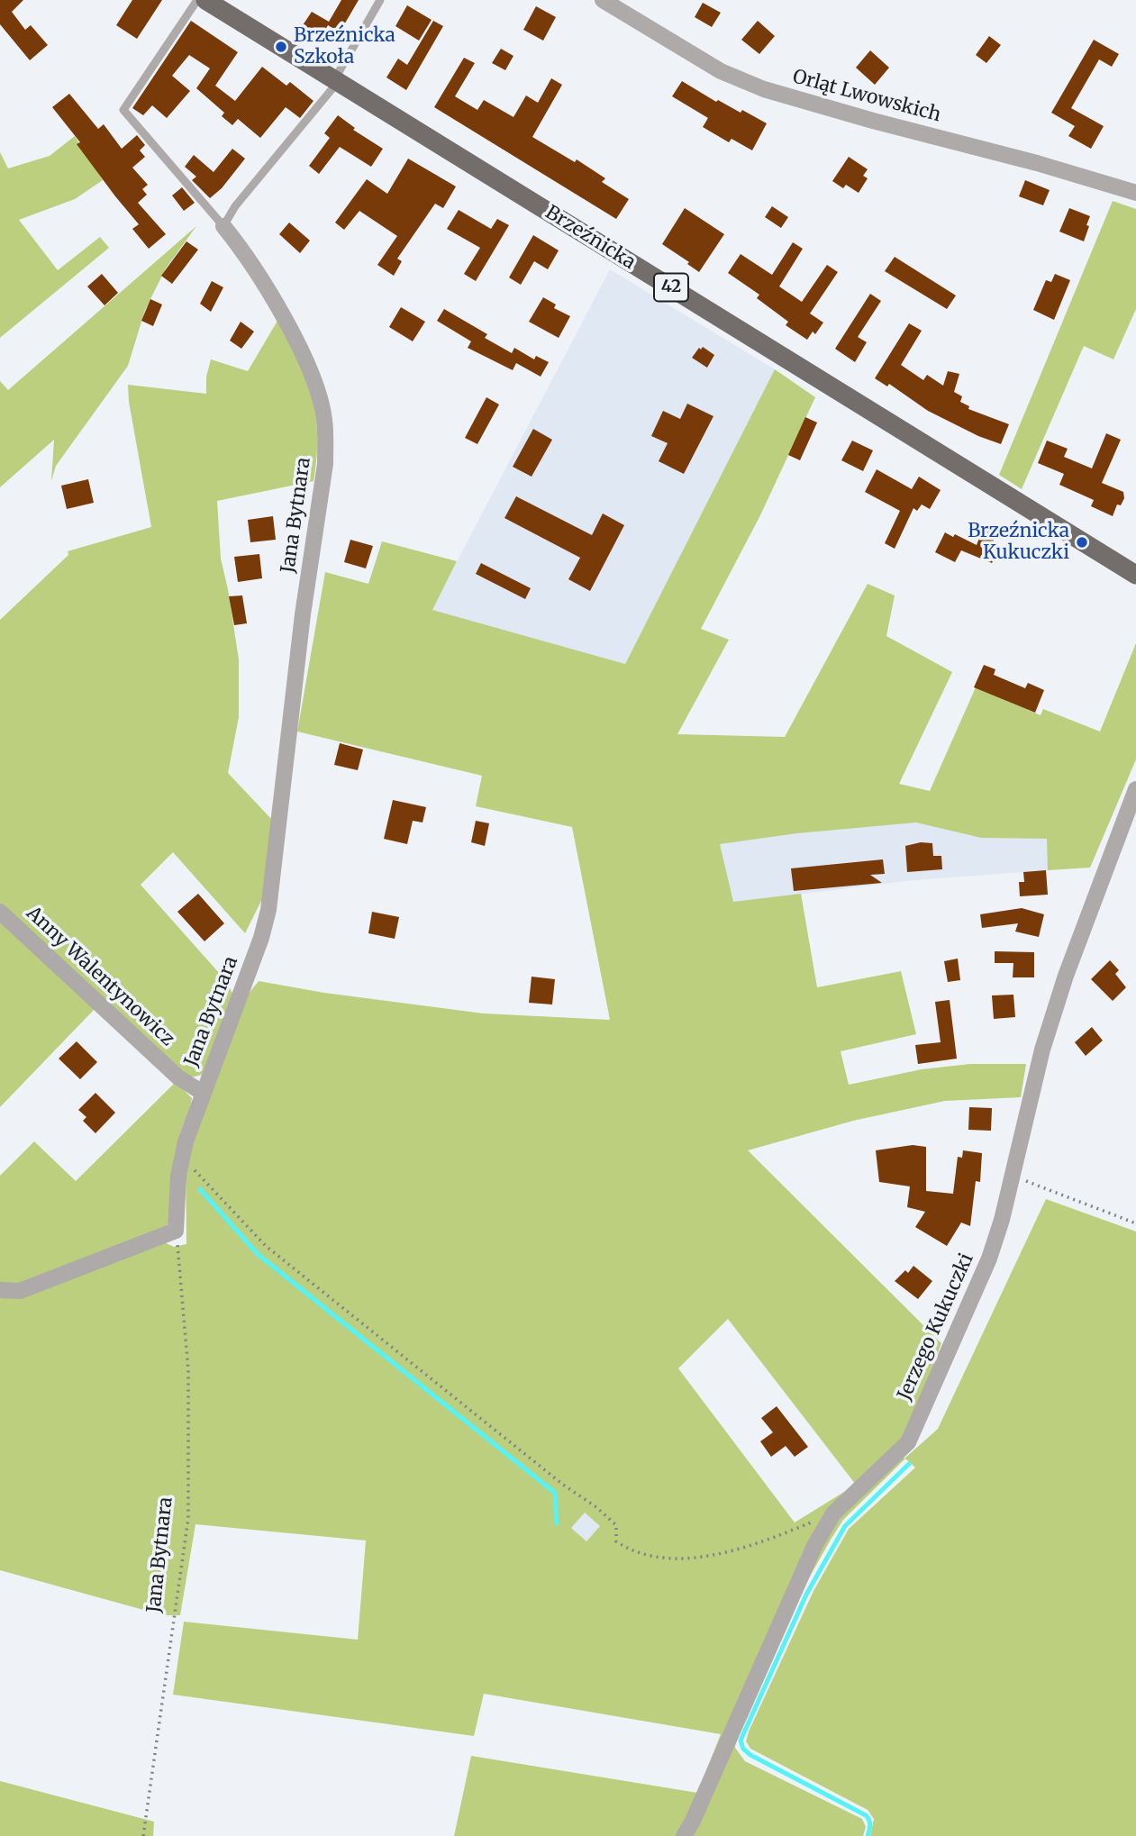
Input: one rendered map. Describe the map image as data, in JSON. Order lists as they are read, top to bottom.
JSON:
{
  "streets": {
    "main road": ["Brzeźnicka", "42"],
    "street": [
      "Orląt Lwowskich",
      "Jana Bytnara",
      "Anny Walentynowicz",
      "Jerzego Kukuczki"
    ]
  },
  "crossings": [
    ["Jana Bytnara", "Anny Walentynowicz"]
  ],
  "places": ["Brzeźnicka Szkoła", "Brzeźnicka Kukuczki"]
}
